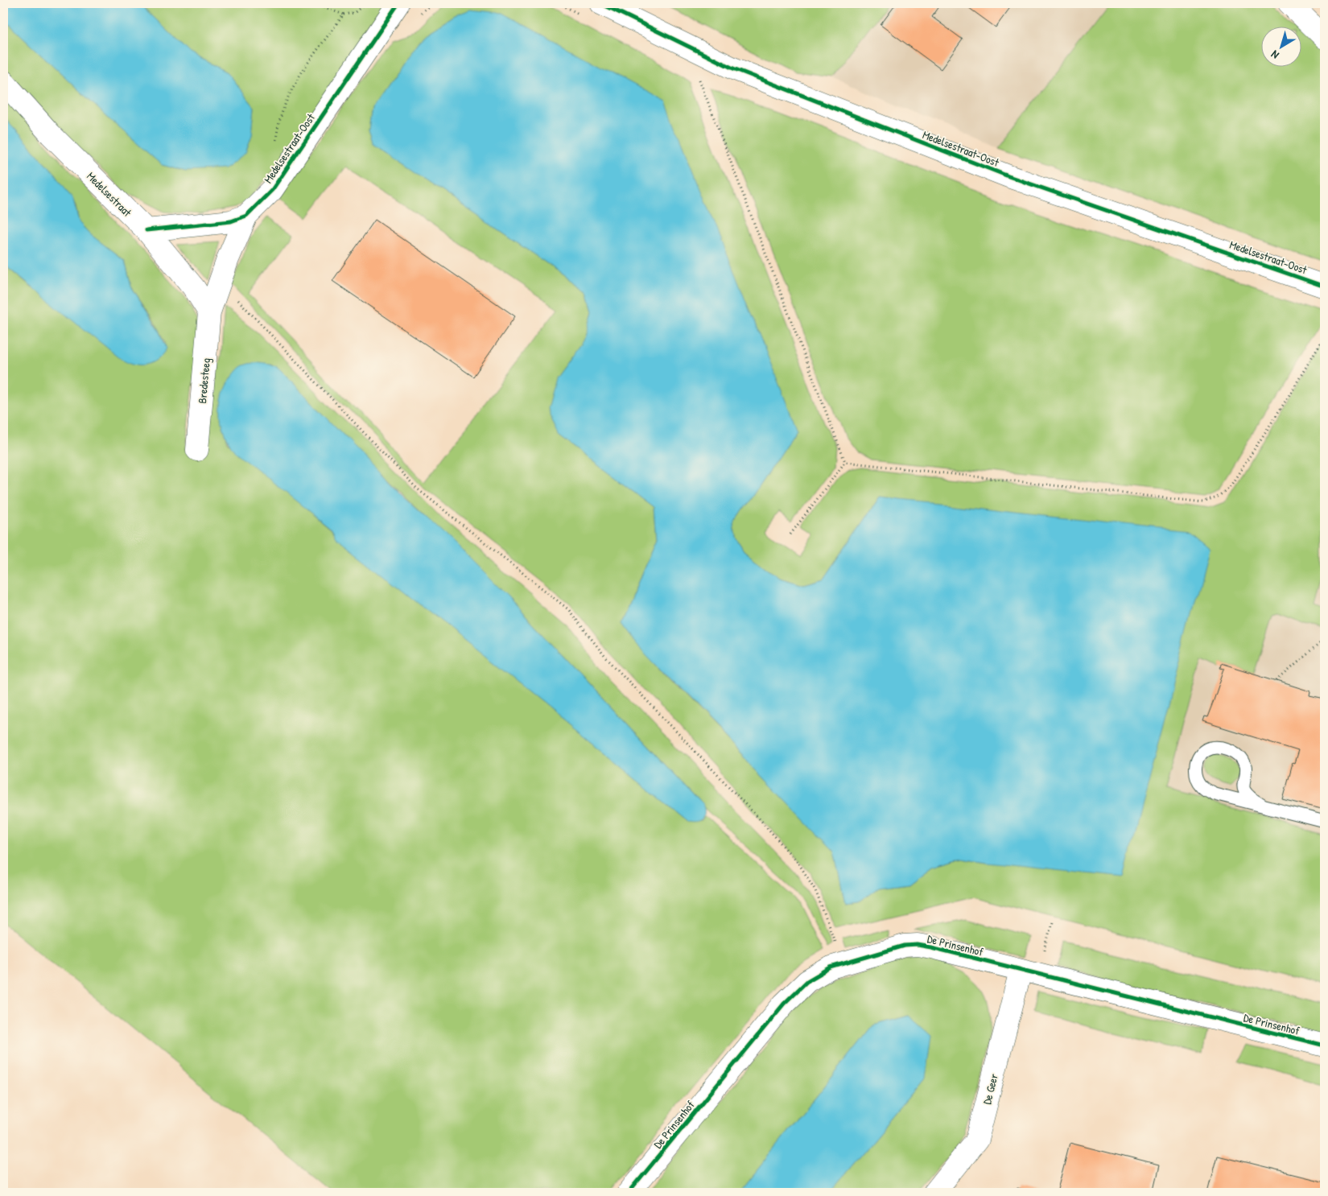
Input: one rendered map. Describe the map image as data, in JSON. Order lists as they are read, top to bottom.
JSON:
{
  "streets": {
    "street": [
      "Medelsestraat-Oost",
      "Medelsestraat",
      "Bredesteeg",
      "De Prinsenhof",
      "De Geer"
    ]
  },
  "crossings": [
    ["Medelsestraat-Oost", "Medelsestraat"],
    ["Medelsestraat-Oost", "Bredesteeg"],
    ["Medelsestraat", "Bredesteeg"],
    ["De Prinsenhof", "De Geer"]
  ],
  "north": "bottom left"
}
